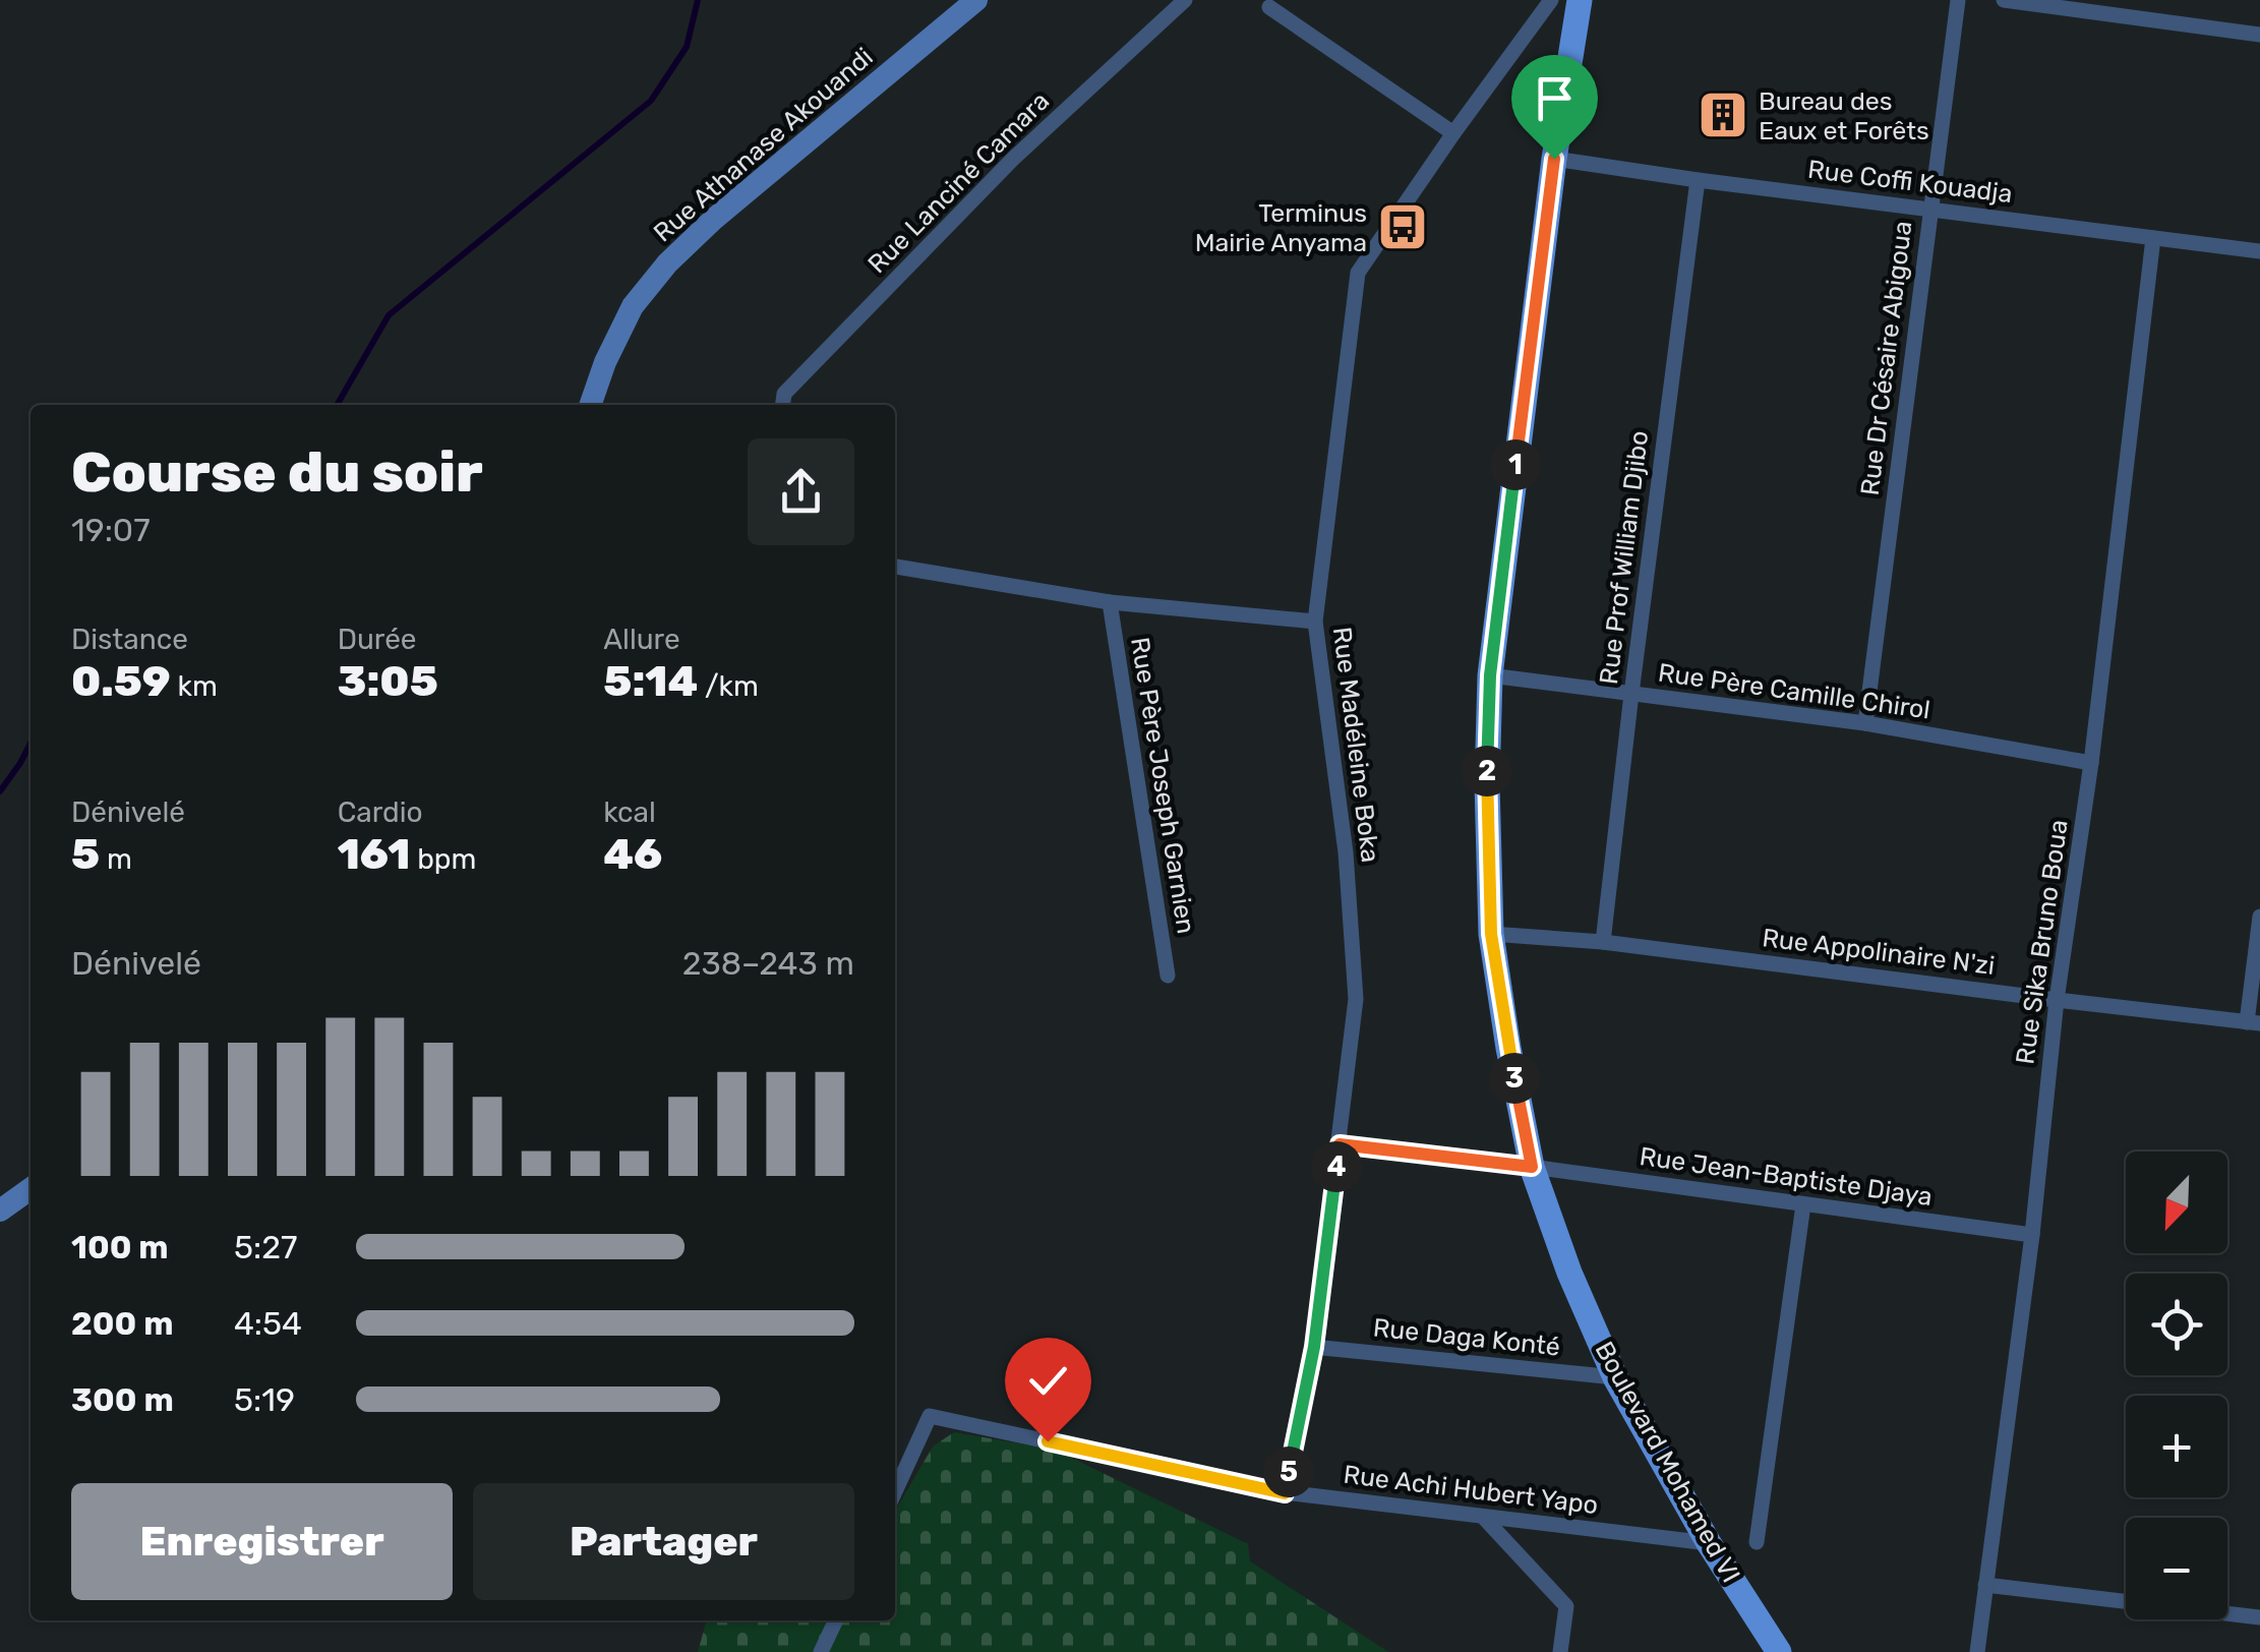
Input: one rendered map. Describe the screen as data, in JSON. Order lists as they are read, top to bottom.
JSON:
{
  "streets": {
    "main road": ["Boulevard Mohamed VI"],
    "street": [
      "Rue Athanase Akouandi",
      "Rue Coffi Kouadja",
      "Rue Lanciné Camara",
      "Rue Dr Césaire Abigoua",
      "Rue Prof William Djibo",
      "Rue Père Camille Chirol",
      "Rue Madéleine Boka",
      "Rue Père Joseph Garnien",
      "Rue Sika Bruno Boua",
      "Rue Appolinaire N'zi",
      "Rue Jean-Baptiste Djaya",
      "Rue Daga Konté",
      "Rue Achi Hubert Yapo"
    ]
  },
  "crossings": [
    ["Rue Coffi Kouadja", "Rue Dr Césaire Abigoua"],
    ["Rue Coffi Kouadja", "Rue Prof William Djibo"],
    ["Rue Coffi Kouadja", "Rue Sika Bruno Boua"],
    ["Rue Coffi Kouadja", "Boulevard Mohamed VI"],
    ["Rue Dr Césaire Abigoua", "Rue Père Camille Chirol"],
    ["Rue Prof William Djibo", "Rue Père Camille Chirol"],
    ["Rue Prof William Djibo", "Rue Appolinaire N'zi"],
    ["Rue Père Camille Chirol", "Rue Sika Bruno Boua"],
    ["Rue Père Camille Chirol", "Boulevard Mohamed VI"],
    ["Rue Madéleine Boka", "Rue Jean-Baptiste Djaya"],
    ["Rue Madéleine Boka", "Rue Daga Konté"],
    ["Rue Madéleine Boka", "Rue Achi Hubert Yapo"],
    ["Rue Sika Bruno Boua", "Rue Appolinaire N'zi"],
    ["Rue Sika Bruno Boua", "Rue Jean-Baptiste Djaya"],
    ["Rue Appolinaire N'zi", "Boulevard Mohamed VI"],
    ["Rue Jean-Baptiste Djaya", "Boulevard Mohamed VI"],
    ["Rue Daga Konté", "Boulevard Mohamed VI"],
    ["Boulevard Mohamed VI", "Rue Achi Hubert Yapo"]
  ],
  "places": {
    "building": ["Bureau des Eaux et Forêts"],
    "bus stop": ["Terminus Mairie Anyama"]
  },
  "north": "bottom left",
  "page": {
    "heading": ["Course du soir", "19:07"],
    "pins": [
      "1",
      "2",
      "3",
      "4",
      "5"
    ],
    "stats": [
      ["Distance", "0.59 km"],
      ["Durée", "3:05"],
      ["Allure", "5:14 /km"],
      ["Dénivelé", "5 m"],
      ["Cardio", "161 bpm"],
      ["kcal", "46"]
    ],
    "chart": ["Dénivelé", "238–243 m"],
    "map_buttons": ["+", "−"],
    "list": [
      {
        "name": "100 m",
        "note": "5:27"
      },
      {
        "name": "200 m",
        "note": "4:54"
      },
      {
        "name": "300 m",
        "note": "5:19"
      }
    ],
    "buttons": ["Enregistrer", "Partager"]
  }
}
